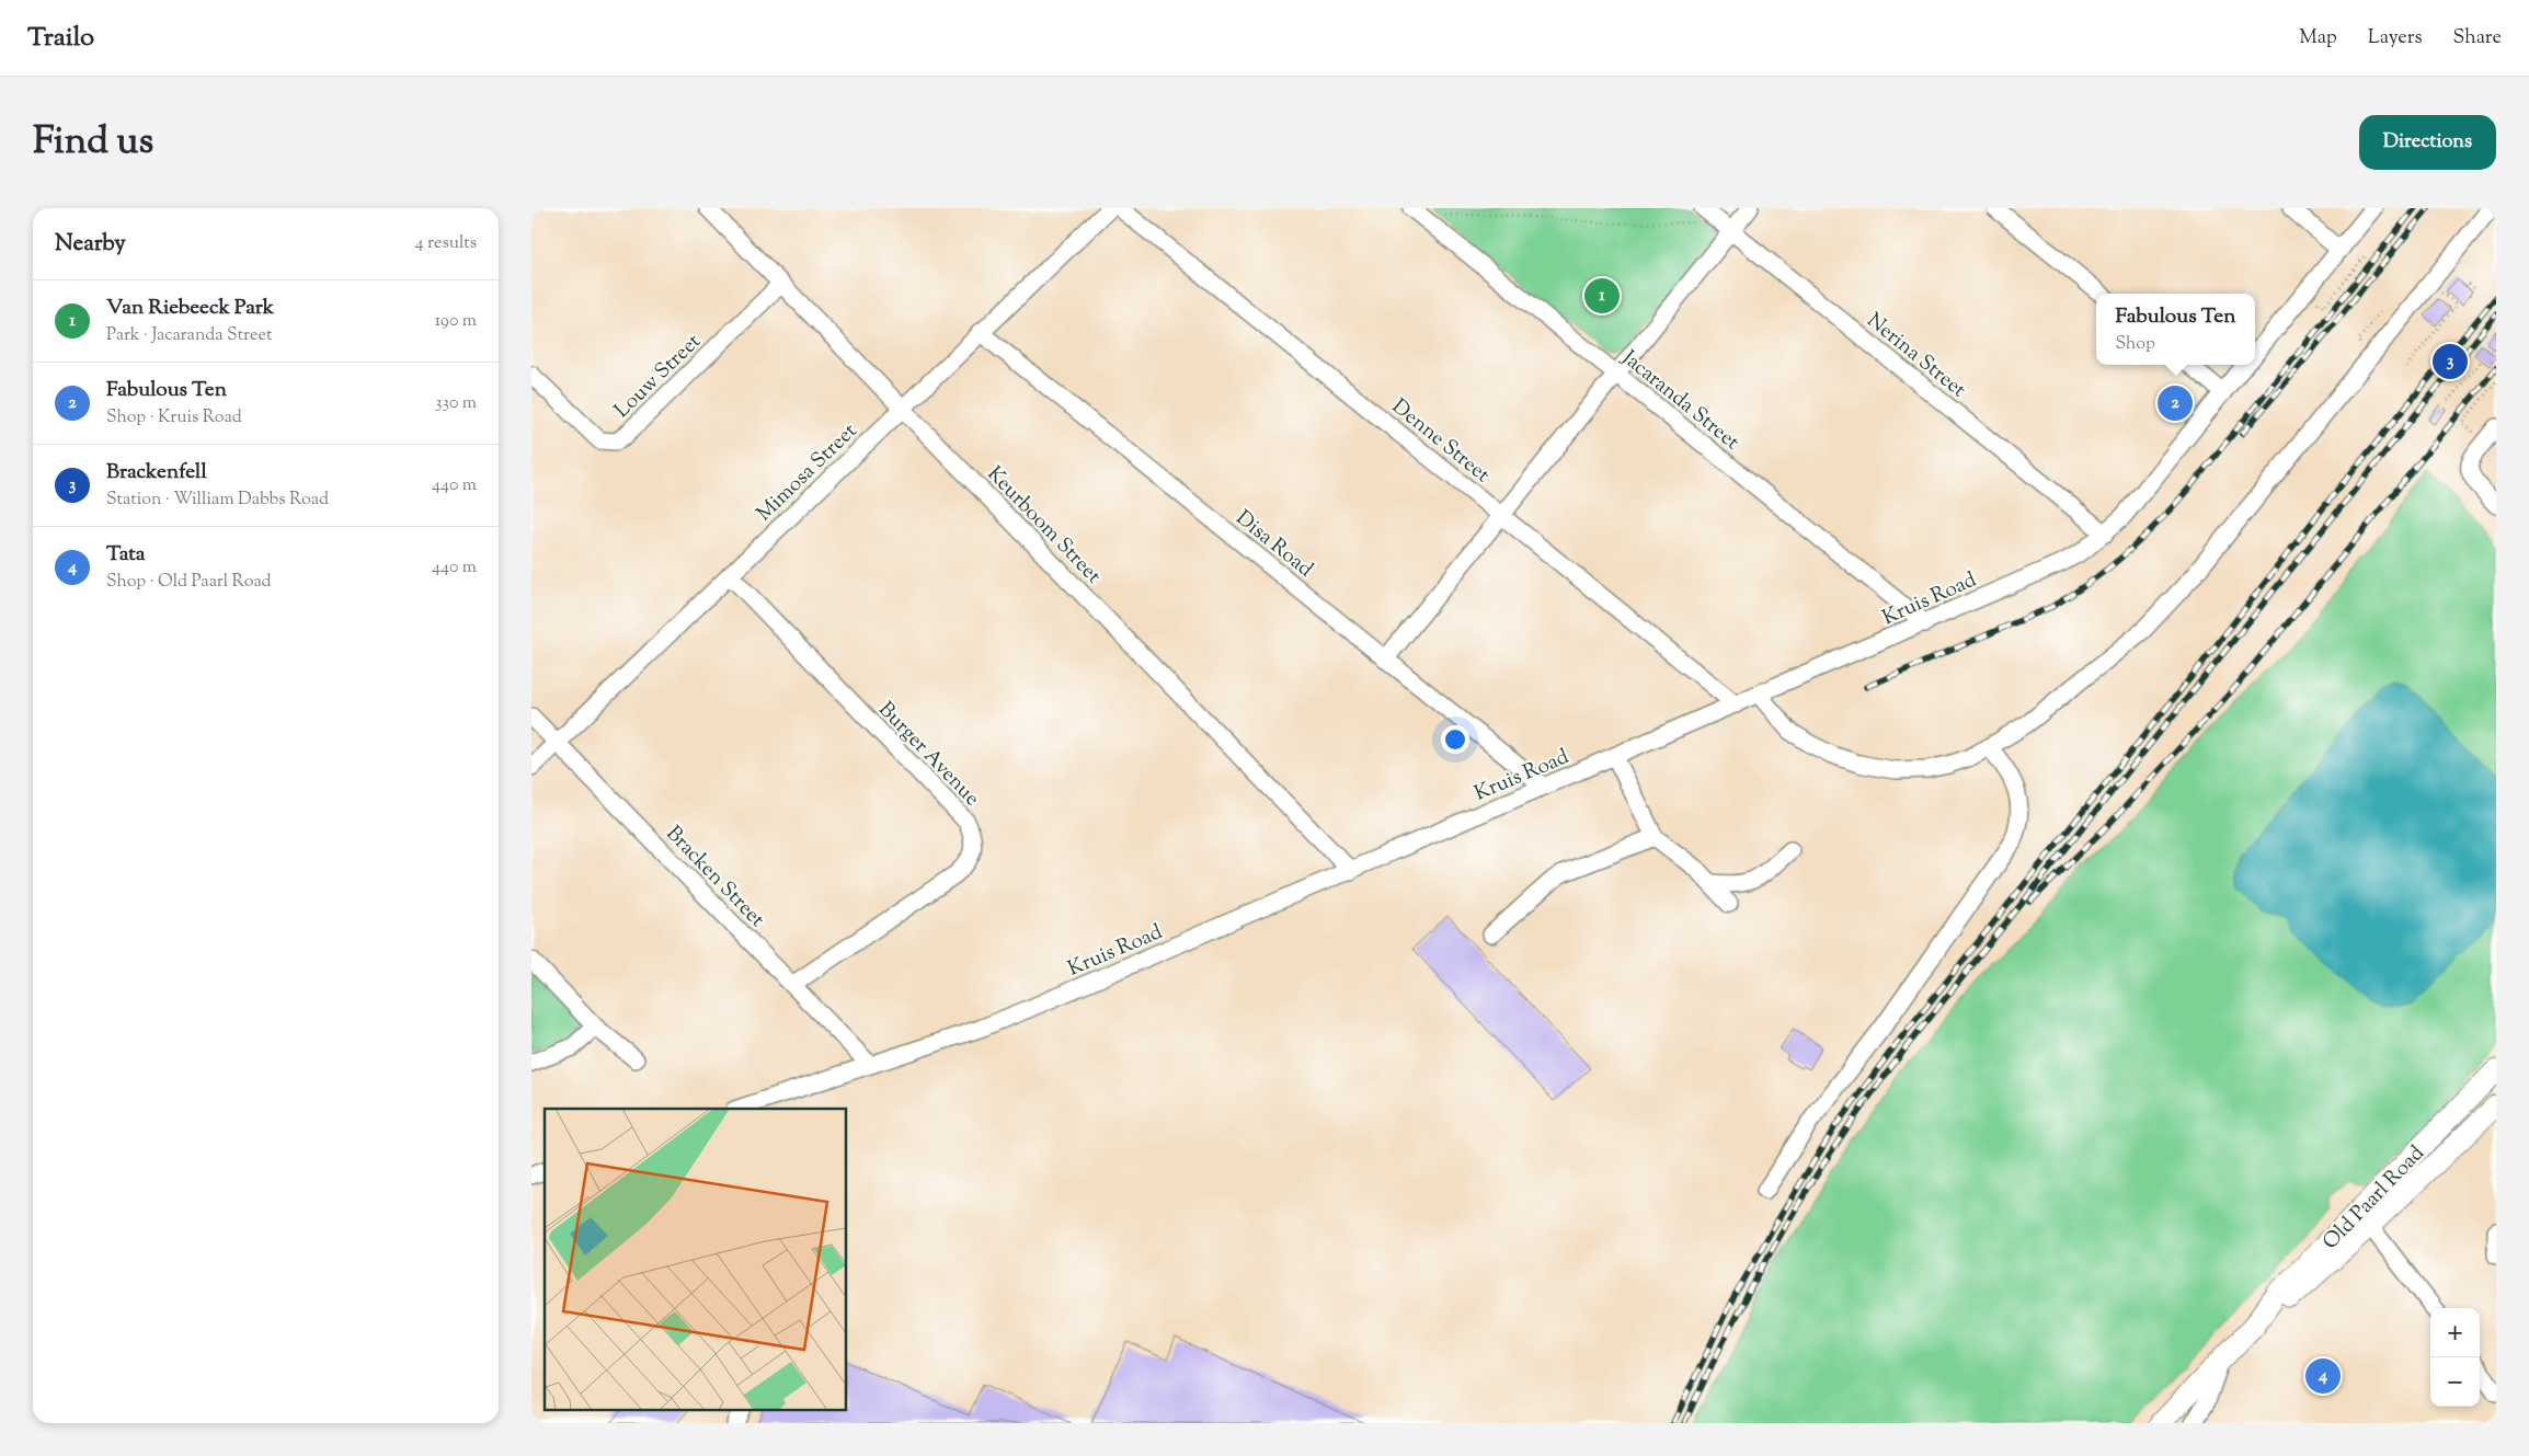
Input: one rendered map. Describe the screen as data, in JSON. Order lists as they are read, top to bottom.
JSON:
{
  "streets": {
    "main road": ["Old Paarl Road"],
    "street": [
      "Nerina Street",
      "Louw Street",
      "Jacaranda Street",
      "Denne Street",
      "Mimosa Street",
      "Keurboom Street",
      "Disa Road",
      "Kruis Road",
      "Burger Avenue",
      "Bracken Street"
    ]
  },
  "crossings": [
    ["Nerina Street", "Kruis Road"],
    ["Louw Street", "Keurboom Street"],
    ["Jacaranda Street", "Kruis Road"],
    ["Denne Street", "Kruis Road"],
    ["Mimosa Street", "Keurboom Street"],
    ["Mimosa Street", "Disa Road"],
    ["Mimosa Street", "Burger Avenue"],
    ["Mimosa Street", "Bracken Street"],
    ["Keurboom Street", "Kruis Road"],
    ["Disa Road", "Kruis Road"],
    ["Kruis Road", "Bracken Street"],
    ["Burger Avenue", "Bracken Street"]
  ],
  "page": {
    "header": "Trailo",
    "nav": ["Map", "Layers", "Share"],
    "title": "Find us",
    "buttons": "Directions",
    "heading": ["Nearby", "4 results"],
    "pins": [
      "1",
      "3",
      "2",
      "4"
    ],
    "list": [
      {
        "mark": "1",
        "name": "Van Riebeeck Park",
        "note": "Park · Jacaranda Street",
        "value": "190 m"
      },
      {
        "mark": "2",
        "name": "Fabulous Ten",
        "note": "Shop · Kruis Road",
        "value": "330 m"
      },
      {
        "mark": "3",
        "name": "Brackenfell",
        "note": "Station · William Dabbs Road",
        "value": "440 m"
      },
      {
        "mark": "4",
        "name": "Tata",
        "note": "Shop · Old Paarl Road",
        "value": "440 m"
      }
    ],
    "popup": ["Fabulous Ten", "Shop"],
    "map_buttons": ["+", "−"]
  }
}
